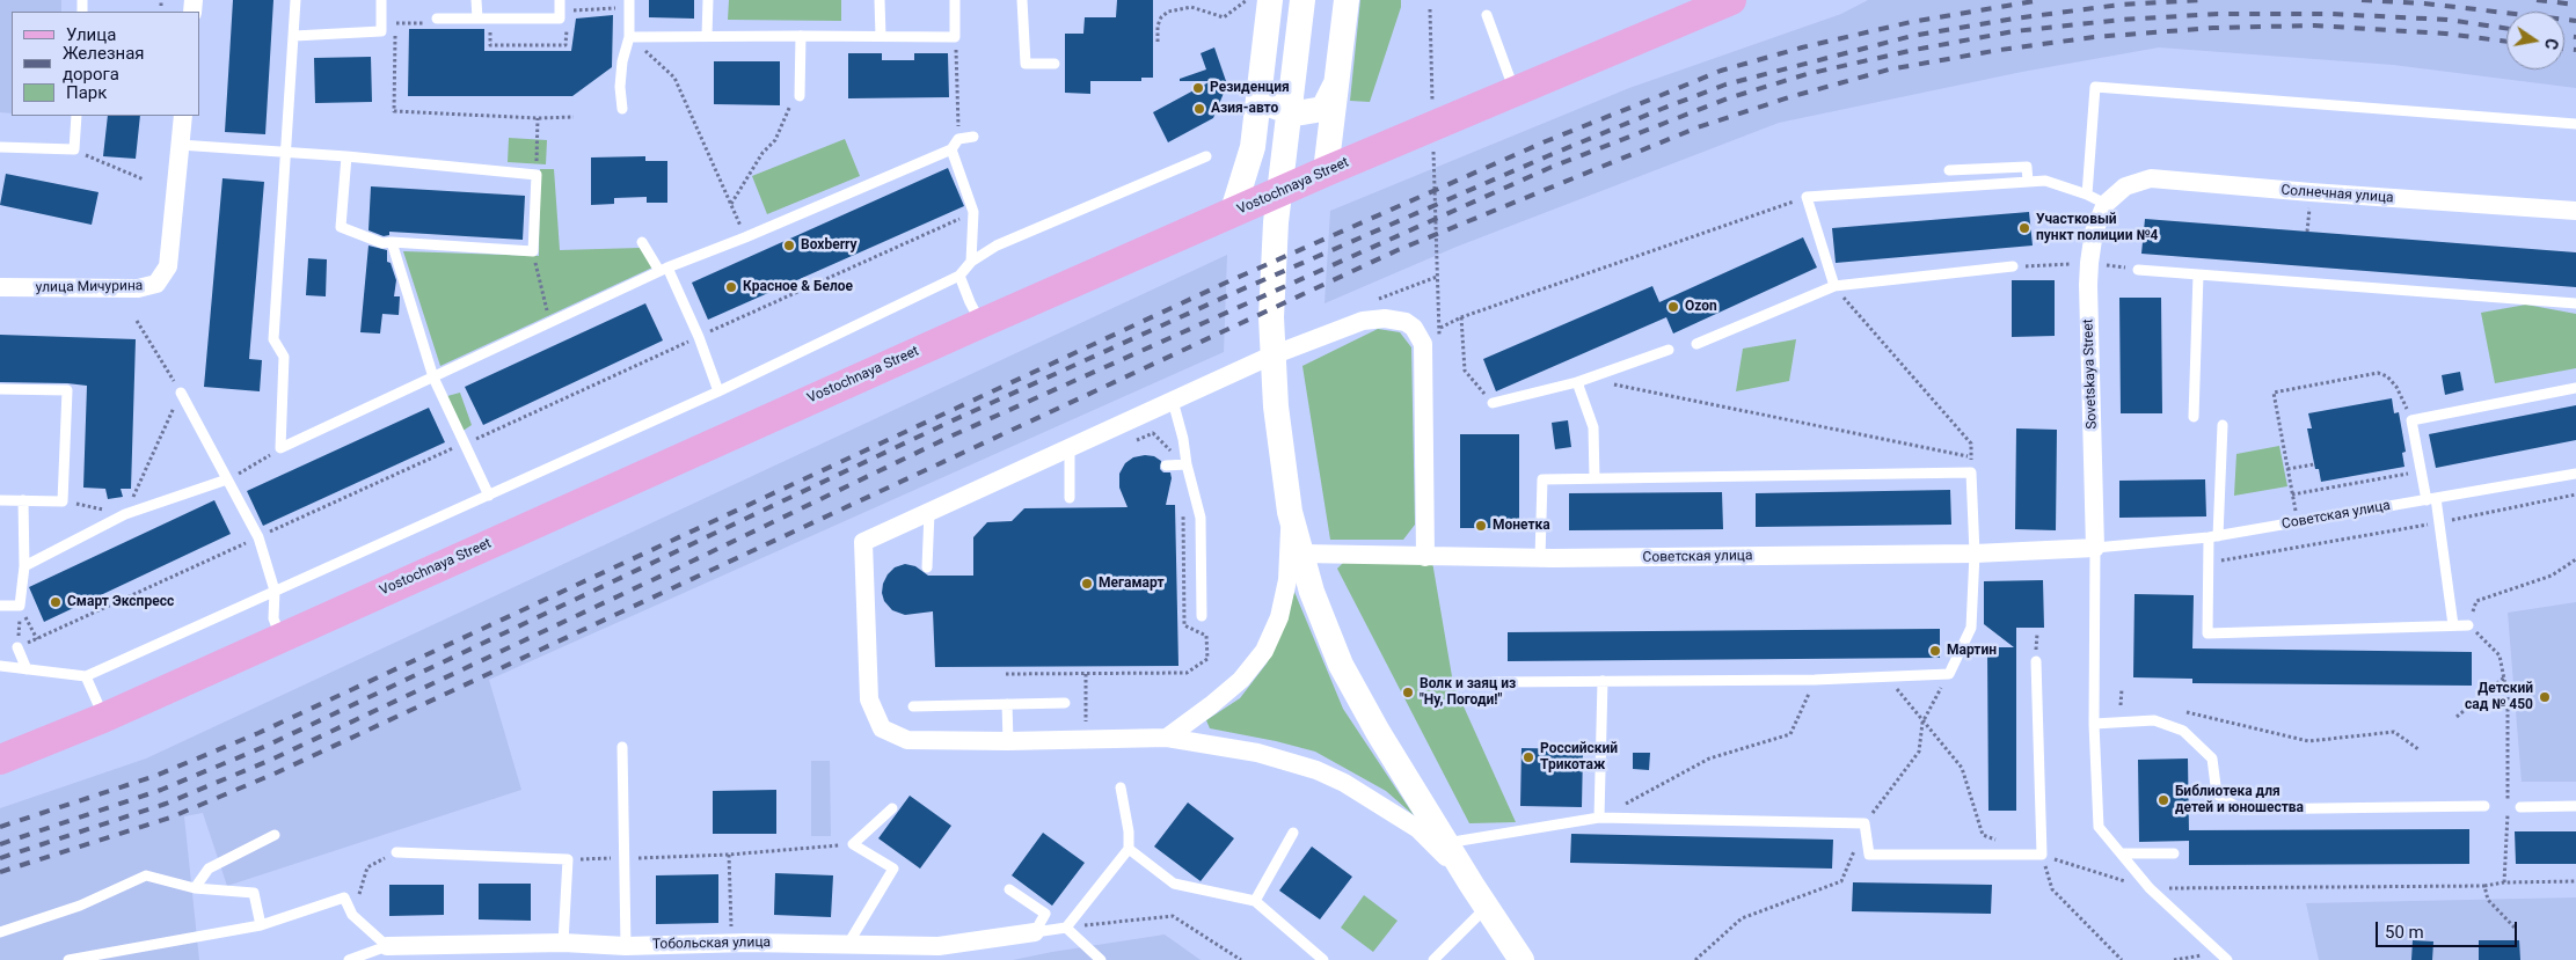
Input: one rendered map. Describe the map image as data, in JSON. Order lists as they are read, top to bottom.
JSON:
{
  "streets": {
    "main road": ["Vostochnaya Street"],
    "street": [
      "Солнечная улица",
      "улица Мичурина",
      "Sovetskaya Street",
      "Советская улица",
      "Тобольская улица"
    ]
  },
  "crossings": [
    ["Солнечная улица", "Sovetskaya Street"],
    ["Sovetskaya Street", "Советская улица"]
  ],
  "places": [
    "Резиденция",
    "Азия-авто",
    "Участковый пункт полиции №4",
    "Boxberry",
    "Красное & Белое",
    "Ozon",
    "Монетка",
    "Мегамарт",
    "Смарт Экспресс",
    "Мартин",
    "Волк и заяц из \"Ну, Погоди!\"",
    "Детский сад № 450",
    "Российский Трикотаж",
    "Библиотека для детей и юношества"
  ],
  "legend": ["Улица", "Железная дорога", "Парк"],
  "scale_bar": "50 m",
  "north": "right"
}
